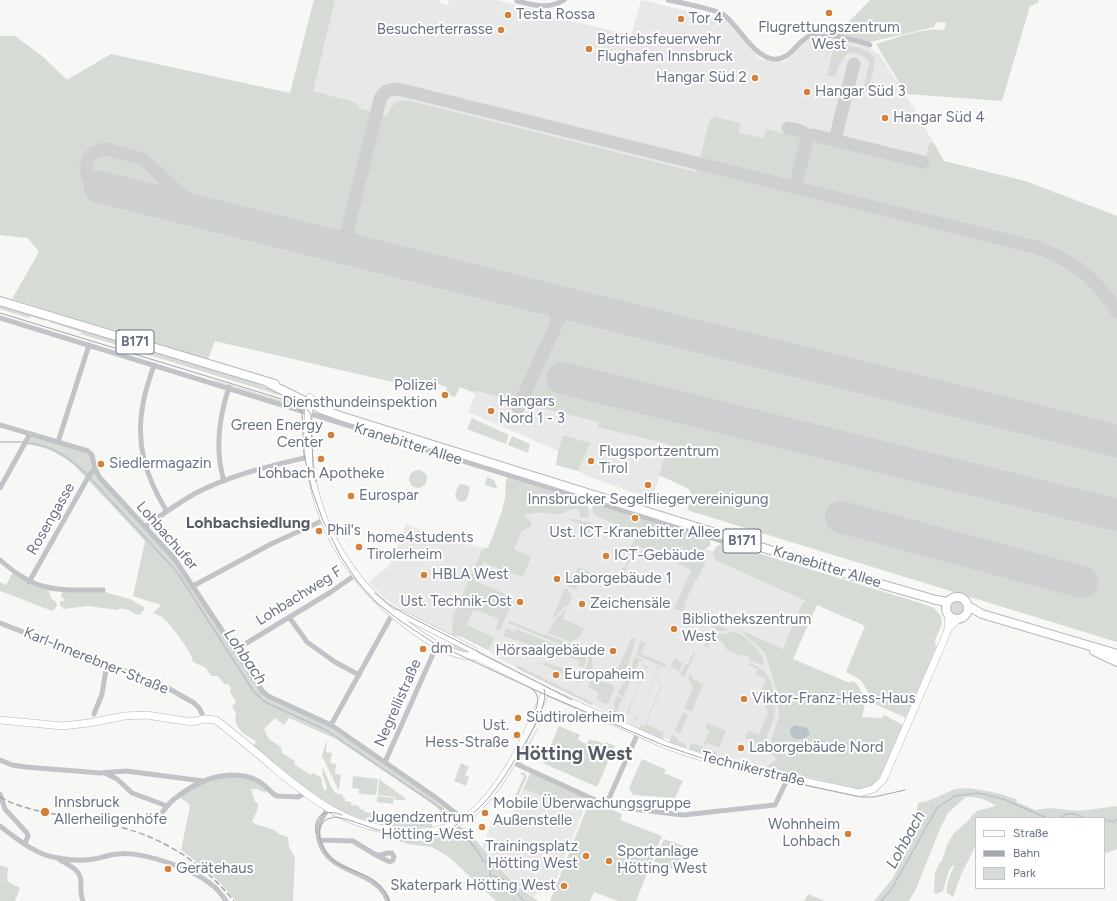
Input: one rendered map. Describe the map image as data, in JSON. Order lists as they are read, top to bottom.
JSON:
{
  "streets": {
    "main road": ["B171", "Kranebitter Allee"],
    "street": [
      "Rosengasse",
      "Lohbachufer",
      "Lohbachweg F",
      "Karl-Innerebner-Straße",
      "Negrellistraße",
      "Technikerstraße"
    ]
  },
  "crossings": [
    ["B171", "Kranebitter Allee"],
    ["B171", "Technikerstraße"],
    ["Kranebitter Allee", "Technikerstraße"],
    ["Rosengasse", "Lohbachufer"],
    ["Lohbachufer", "Lohbachweg F"],
    ["Lohbachufer", "Negrellistraße"],
    ["Lohbachweg F", "Technikerstraße"],
    ["Negrellistraße", "Technikerstraße"]
  ],
  "districts": ["Lohbachsiedlung", "Hötting West"],
  "water": ["Lohbach"],
  "places": [
    "Flugrettungszentrum West",
    "Testa Rossa",
    "Tor 4",
    "Besucherterrasse",
    "Betriebsfeuerwehr Flughafen Innsbruck",
    "Hangar Süd 2",
    "Hangar Süd 3",
    "Hangar Süd 4",
    "Polizei Diensthundeinspektion",
    "Hangars Nord 1 - 3",
    "Green Energy Center",
    "Lohbach Apotheke",
    "Flugsportzentrum Tirol",
    "Siedlermagazin",
    "Innsbrucker Segelfliegervereinigung",
    "Eurospar",
    "Ust. ICT-Kranebitter Allee",
    "Phil's",
    "home4students Tirolerheim",
    "ICT-Gebäude",
    "HBLA West",
    "Laborgebäude 1",
    "Ust. Technik-Ost",
    "Zeichensäle",
    "Bibliothekszentrum West",
    "dm",
    "Hörsaalgebäude",
    "Europaheim",
    "Viktor-Franz-Hess-Haus",
    "Südtirolerheim",
    "Ust. Hess-Straße",
    "Laborgebäude Nord",
    "Innsbruck Allerheiligenhöfe",
    "Mobile Überwachungsgruppe Außenstelle",
    "Jugendzentrum Hötting-West",
    "Wohnheim Lohbach",
    "Trainingsplatz Hötting West",
    "Sportanlage Hötting West",
    "Gerätehaus",
    "Skaterpark Hötting West"
  ],
  "legend": ["Straße", "Bahn", "Park"]
}
